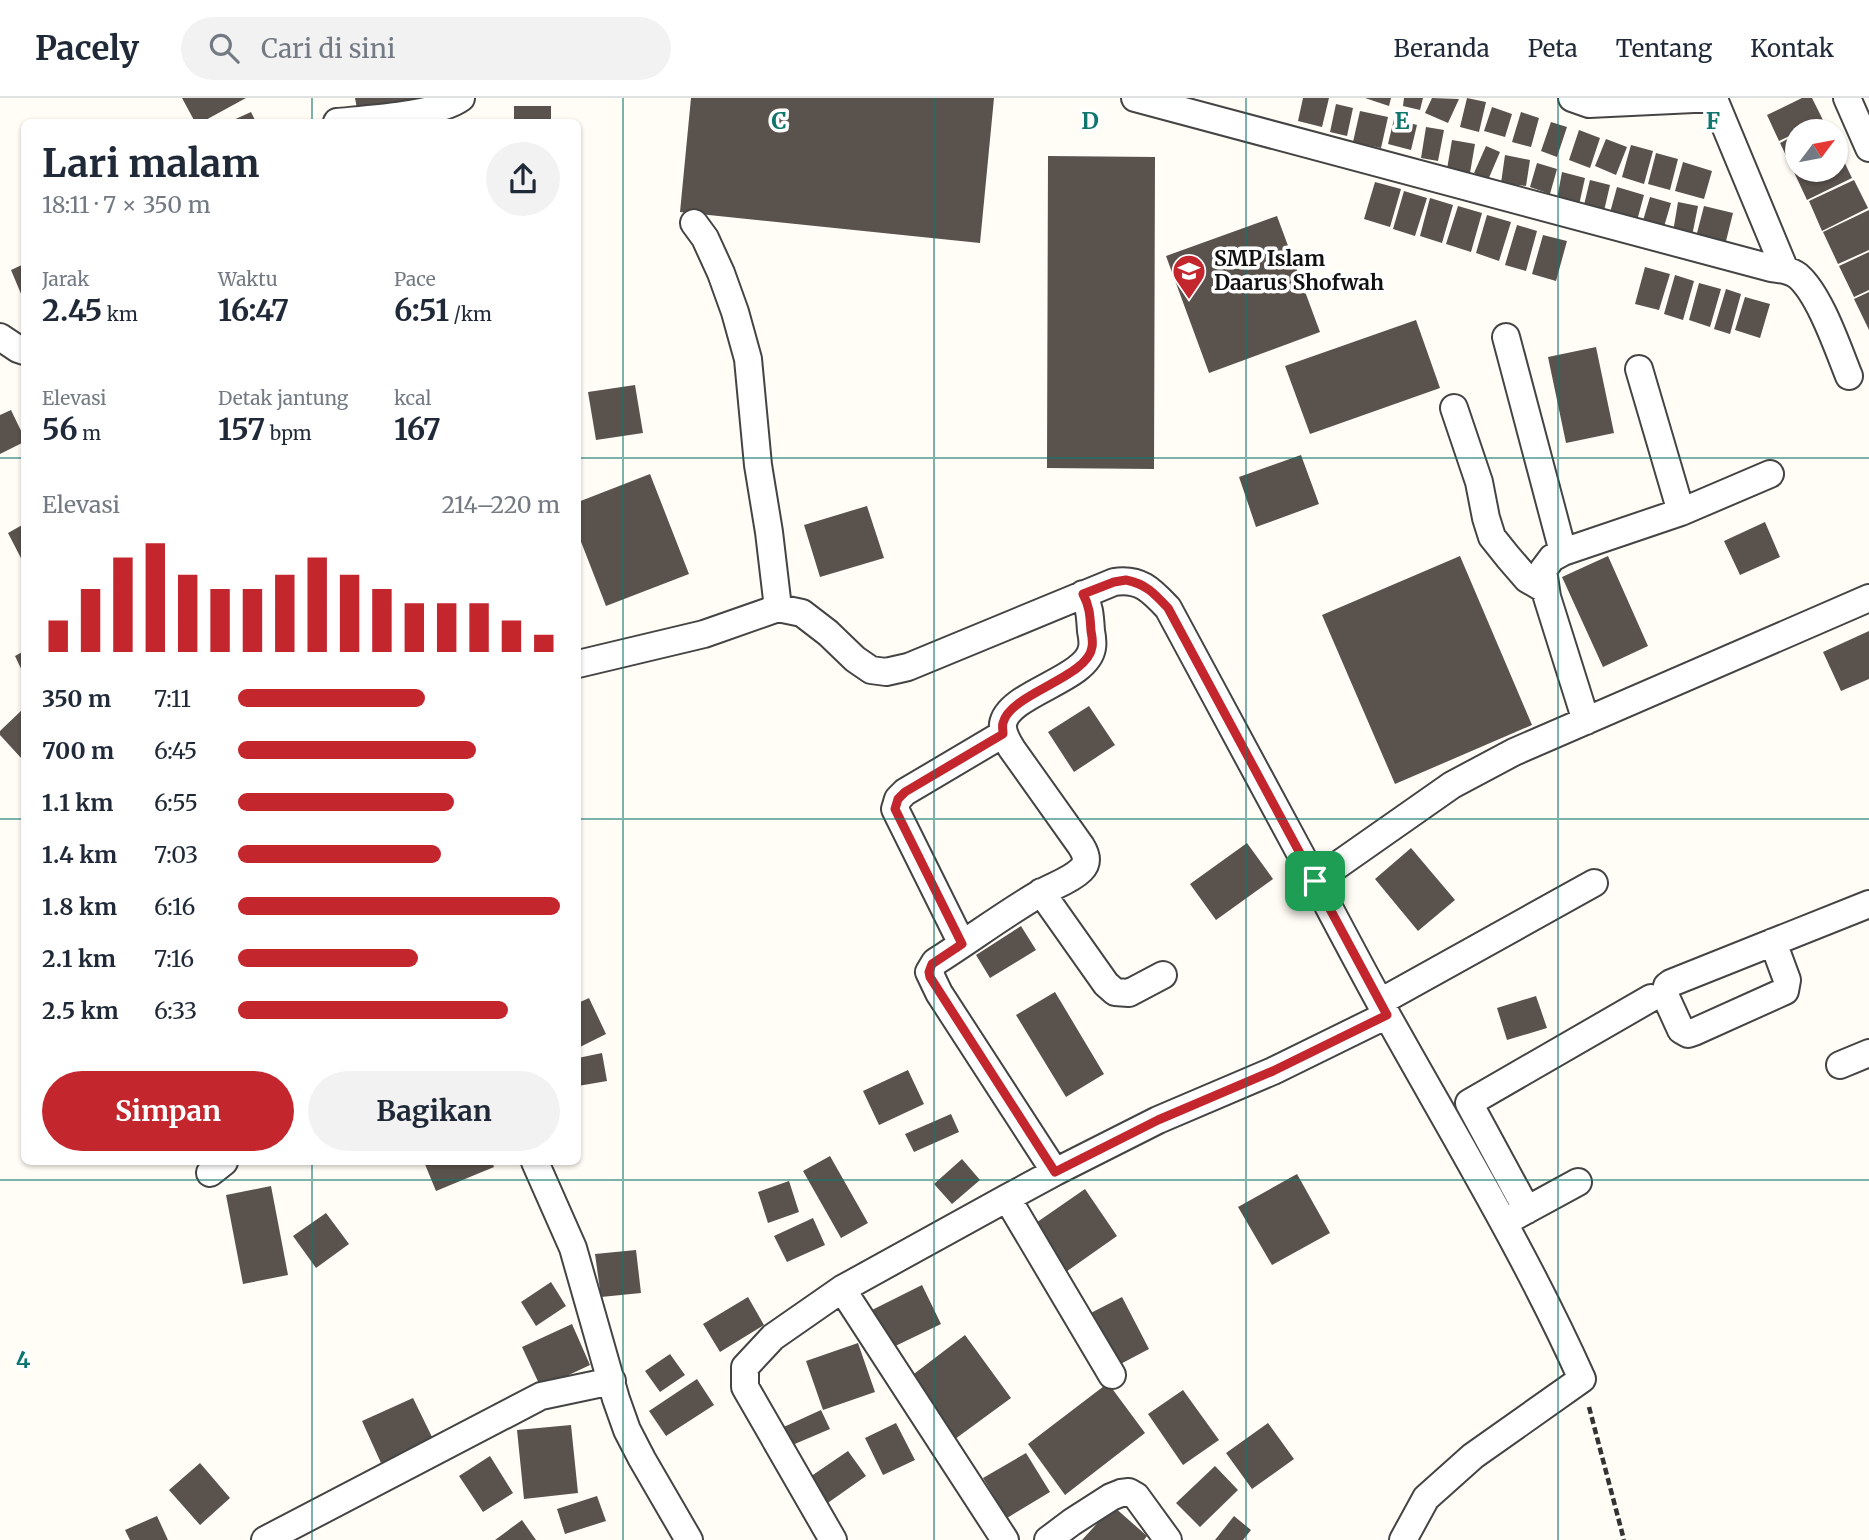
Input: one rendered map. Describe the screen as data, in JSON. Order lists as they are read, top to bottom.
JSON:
{
  "places": {
    "school or university": ["SMP Islam Daarus Shofwah"]
  },
  "north": "top right",
  "page": {
    "header": "Pacely",
    "search": "Cari di sini",
    "nav": [
      "Beranda",
      "Peta",
      "Tentang",
      "Kontak"
    ],
    "heading": ["Lari malam", "18:11 · 7 × 350 m"],
    "stats": [
      ["Jarak", "2.45 km"],
      ["Waktu", "16:47"],
      ["Pace", "6:51 /km"],
      ["Elevasi", "56 m"],
      ["Detak jantung", "157 bpm"],
      ["kcal", "167"]
    ],
    "chart": ["Elevasi", "214–220 m"],
    "list": [
      {
        "name": "350 m",
        "note": "7:11"
      },
      {
        "name": "700 m",
        "note": "6:45"
      },
      {
        "name": "1.1 km",
        "note": "6:55"
      },
      {
        "name": "1.4 km",
        "note": "7:03"
      },
      {
        "name": "1.8 km",
        "note": "6:16"
      },
      {
        "name": "2.1 km",
        "note": "7:16"
      },
      {
        "name": "2.5 km",
        "note": "6:33"
      }
    ],
    "buttons": ["Simpan", "Bagikan"]
  },
  "grid": {
    "columns": [
      "C",
      "D",
      "E",
      "F"
    ],
    "rows": ["4"]
  }
}
